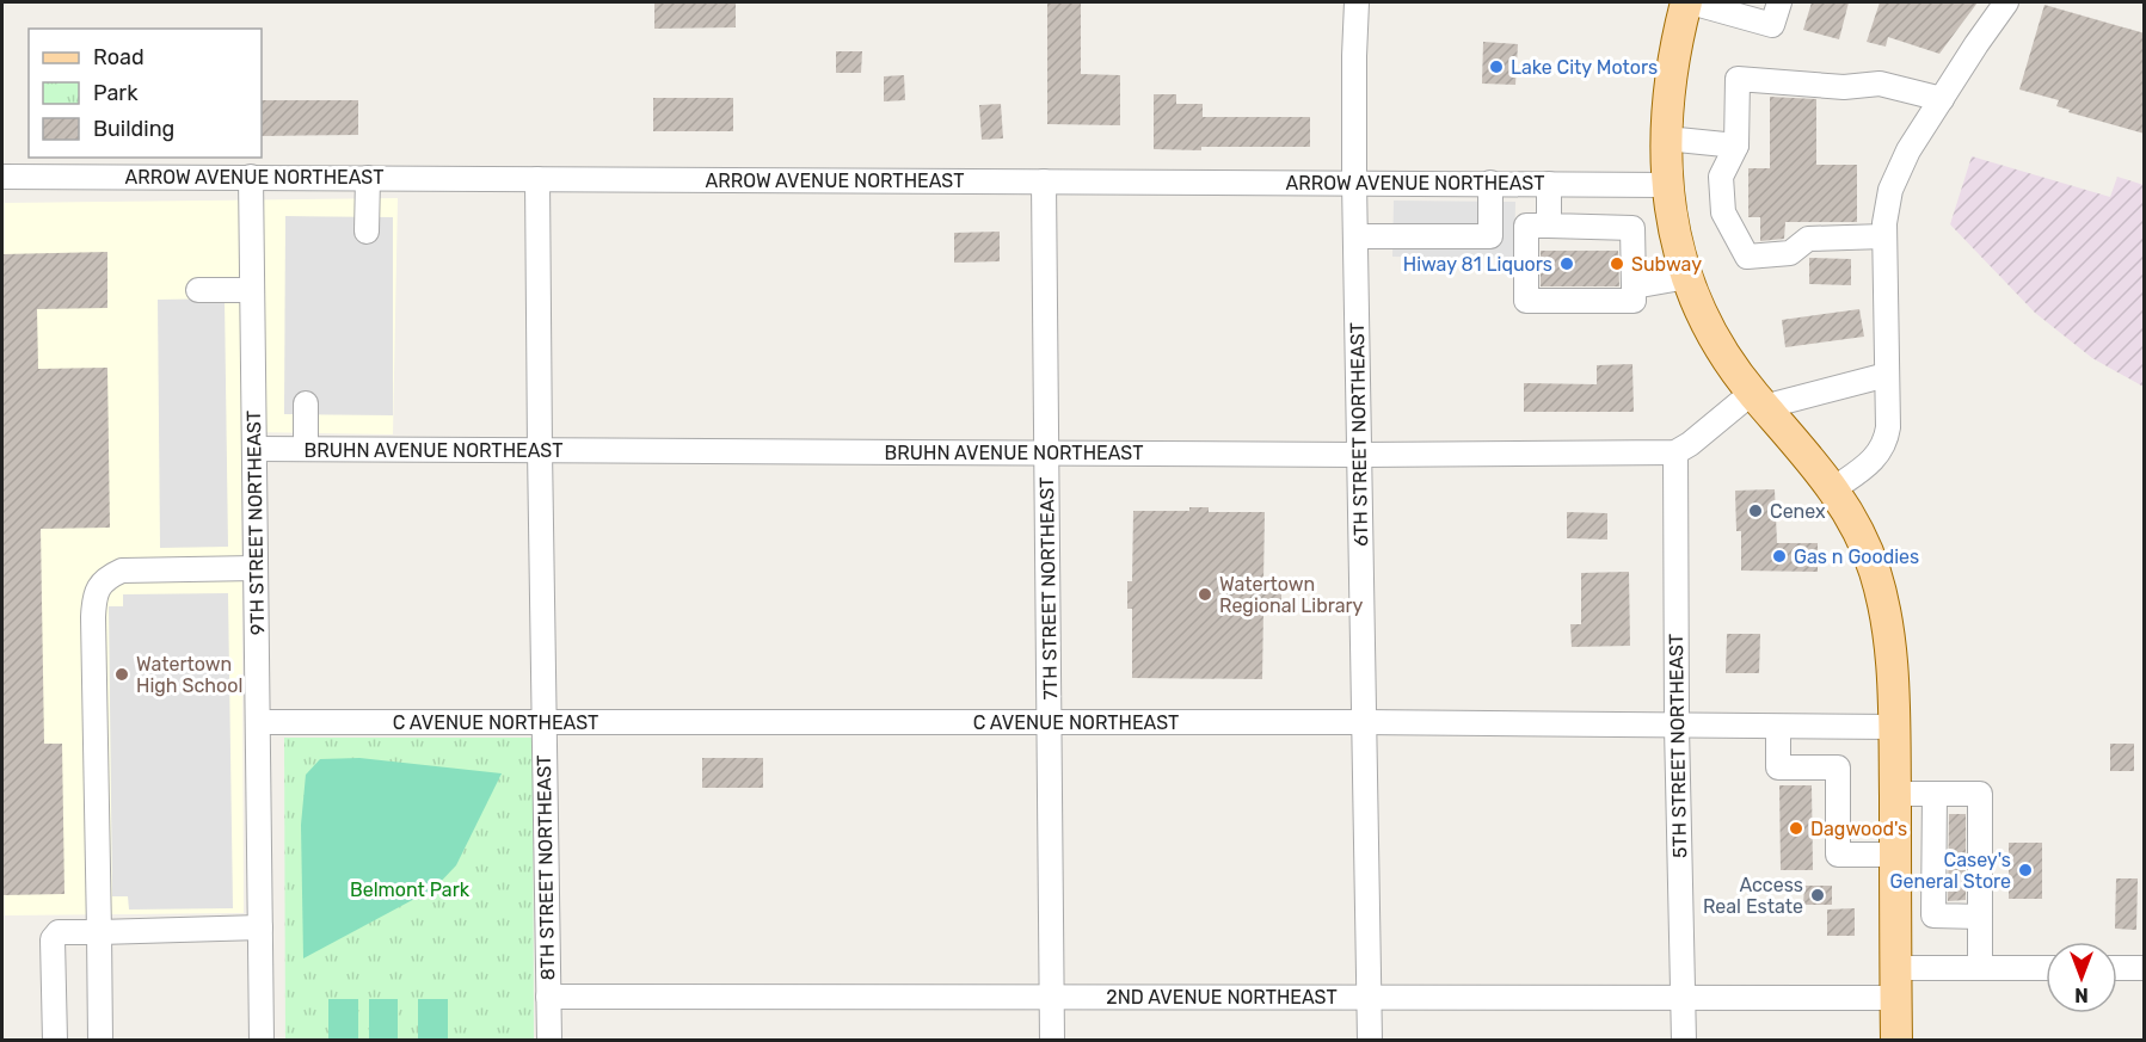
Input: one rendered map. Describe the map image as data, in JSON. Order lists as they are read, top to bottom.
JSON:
{
  "streets": {
    "street": [
      "ARROW AVENUE NORTHEAST",
      "6TH STREET NORTHEAST",
      "BRUHN AVENUE NORTHEAST",
      "9TH STREET NORTHEAST",
      "7TH STREET NORTHEAST",
      "C AVENUE NORTHEAST",
      "5TH STREET NORTHEAST",
      "8TH STREET NORTHEAST",
      "2ND AVENUE NORTHEAST"
    ]
  },
  "crossings": [
    ["ARROW AVENUE NORTHEAST", "6TH STREET NORTHEAST"],
    ["ARROW AVENUE NORTHEAST", "9TH STREET NORTHEAST"],
    ["ARROW AVENUE NORTHEAST", "7TH STREET NORTHEAST"],
    ["ARROW AVENUE NORTHEAST", "8TH STREET NORTHEAST"],
    ["6TH STREET NORTHEAST", "BRUHN AVENUE NORTHEAST"],
    ["6TH STREET NORTHEAST", "C AVENUE NORTHEAST"],
    ["6TH STREET NORTHEAST", "2ND AVENUE NORTHEAST"],
    ["BRUHN AVENUE NORTHEAST", "9TH STREET NORTHEAST"],
    ["BRUHN AVENUE NORTHEAST", "7TH STREET NORTHEAST"],
    ["BRUHN AVENUE NORTHEAST", "5TH STREET NORTHEAST"],
    ["BRUHN AVENUE NORTHEAST", "8TH STREET NORTHEAST"],
    ["9TH STREET NORTHEAST", "C AVENUE NORTHEAST"],
    ["7TH STREET NORTHEAST", "C AVENUE NORTHEAST"],
    ["7TH STREET NORTHEAST", "2ND AVENUE NORTHEAST"],
    ["C AVENUE NORTHEAST", "5TH STREET NORTHEAST"],
    ["C AVENUE NORTHEAST", "8TH STREET NORTHEAST"],
    ["5TH STREET NORTHEAST", "2ND AVENUE NORTHEAST"],
    ["8TH STREET NORTHEAST", "2ND AVENUE NORTHEAST"]
  ],
  "parks": ["Belmont Park"],
  "places": [
    "Lake City Motors",
    "Hiway 81 Liquors",
    "Subway",
    "Cenex",
    "Gas n Goodies",
    "Watertown Regional Library",
    "Watertown High School",
    "Dagwood's",
    "Casey's General Store",
    "Access Real Estate"
  ],
  "legend": ["Road", "Park", "Building"],
  "north": "bottom"
}
